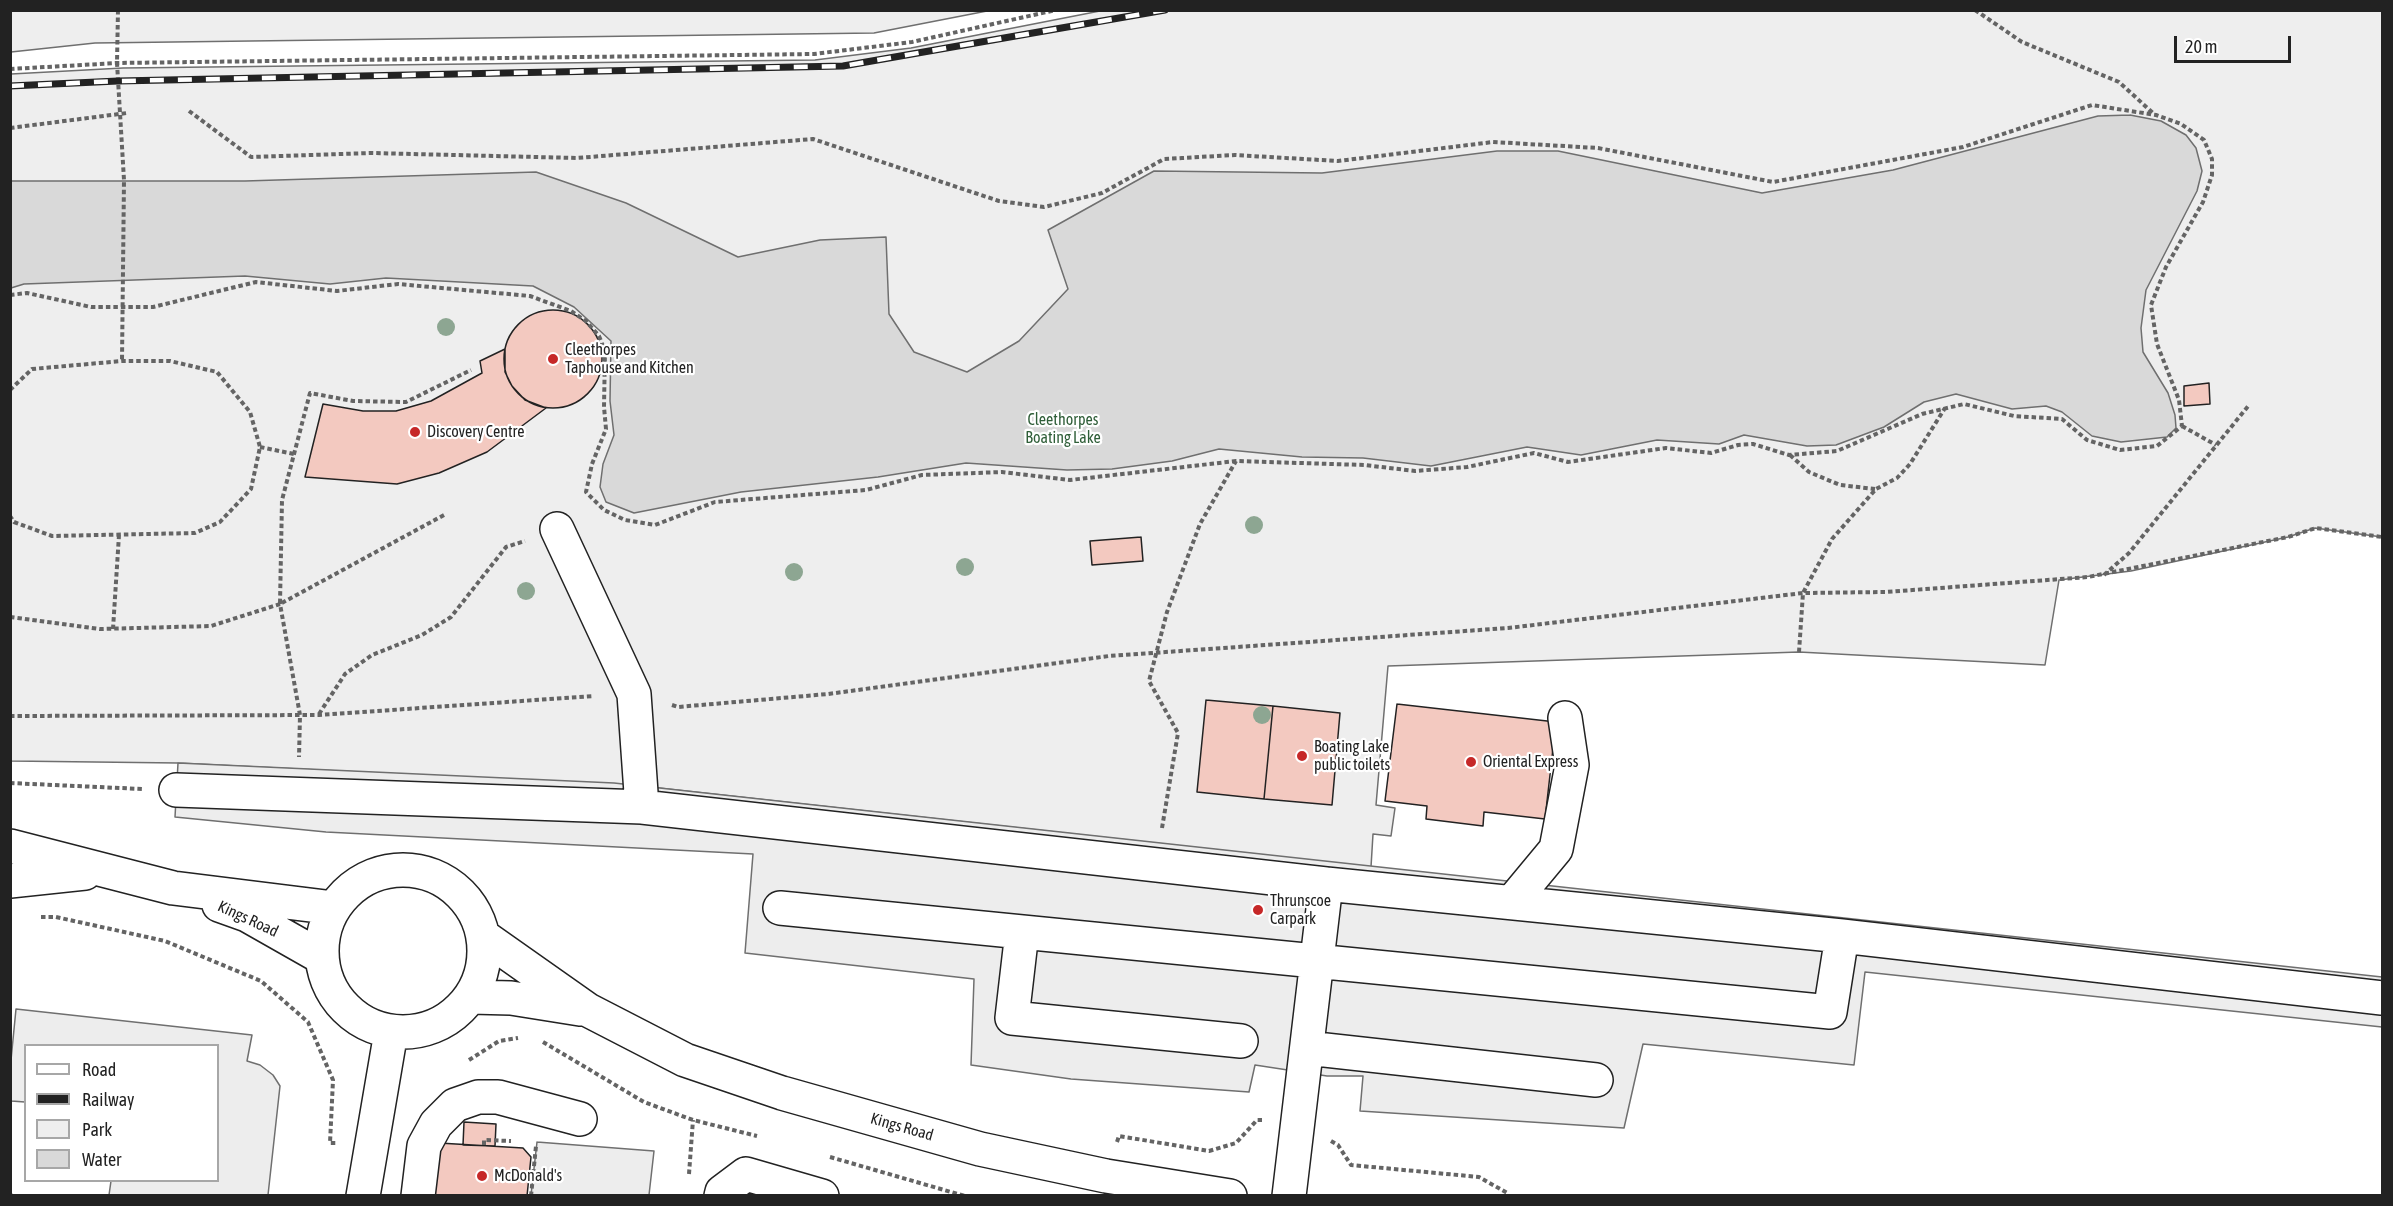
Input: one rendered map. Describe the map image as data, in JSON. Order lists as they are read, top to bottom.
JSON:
{
  "streets": {
    "street": ["Kings Road"]
  },
  "parks": ["Cleethorpes Boating Lake"],
  "places": [
    "Cleethorpes Taphouse and Kitchen",
    "Discovery Centre",
    "Boating Lake public toilets",
    "Oriental Express",
    "Thrunscoe Carpark",
    "McDonald's"
  ],
  "legend": [
    "Road",
    "Railway",
    "Park",
    "Water"
  ],
  "scale_bar": "20 m"
}
